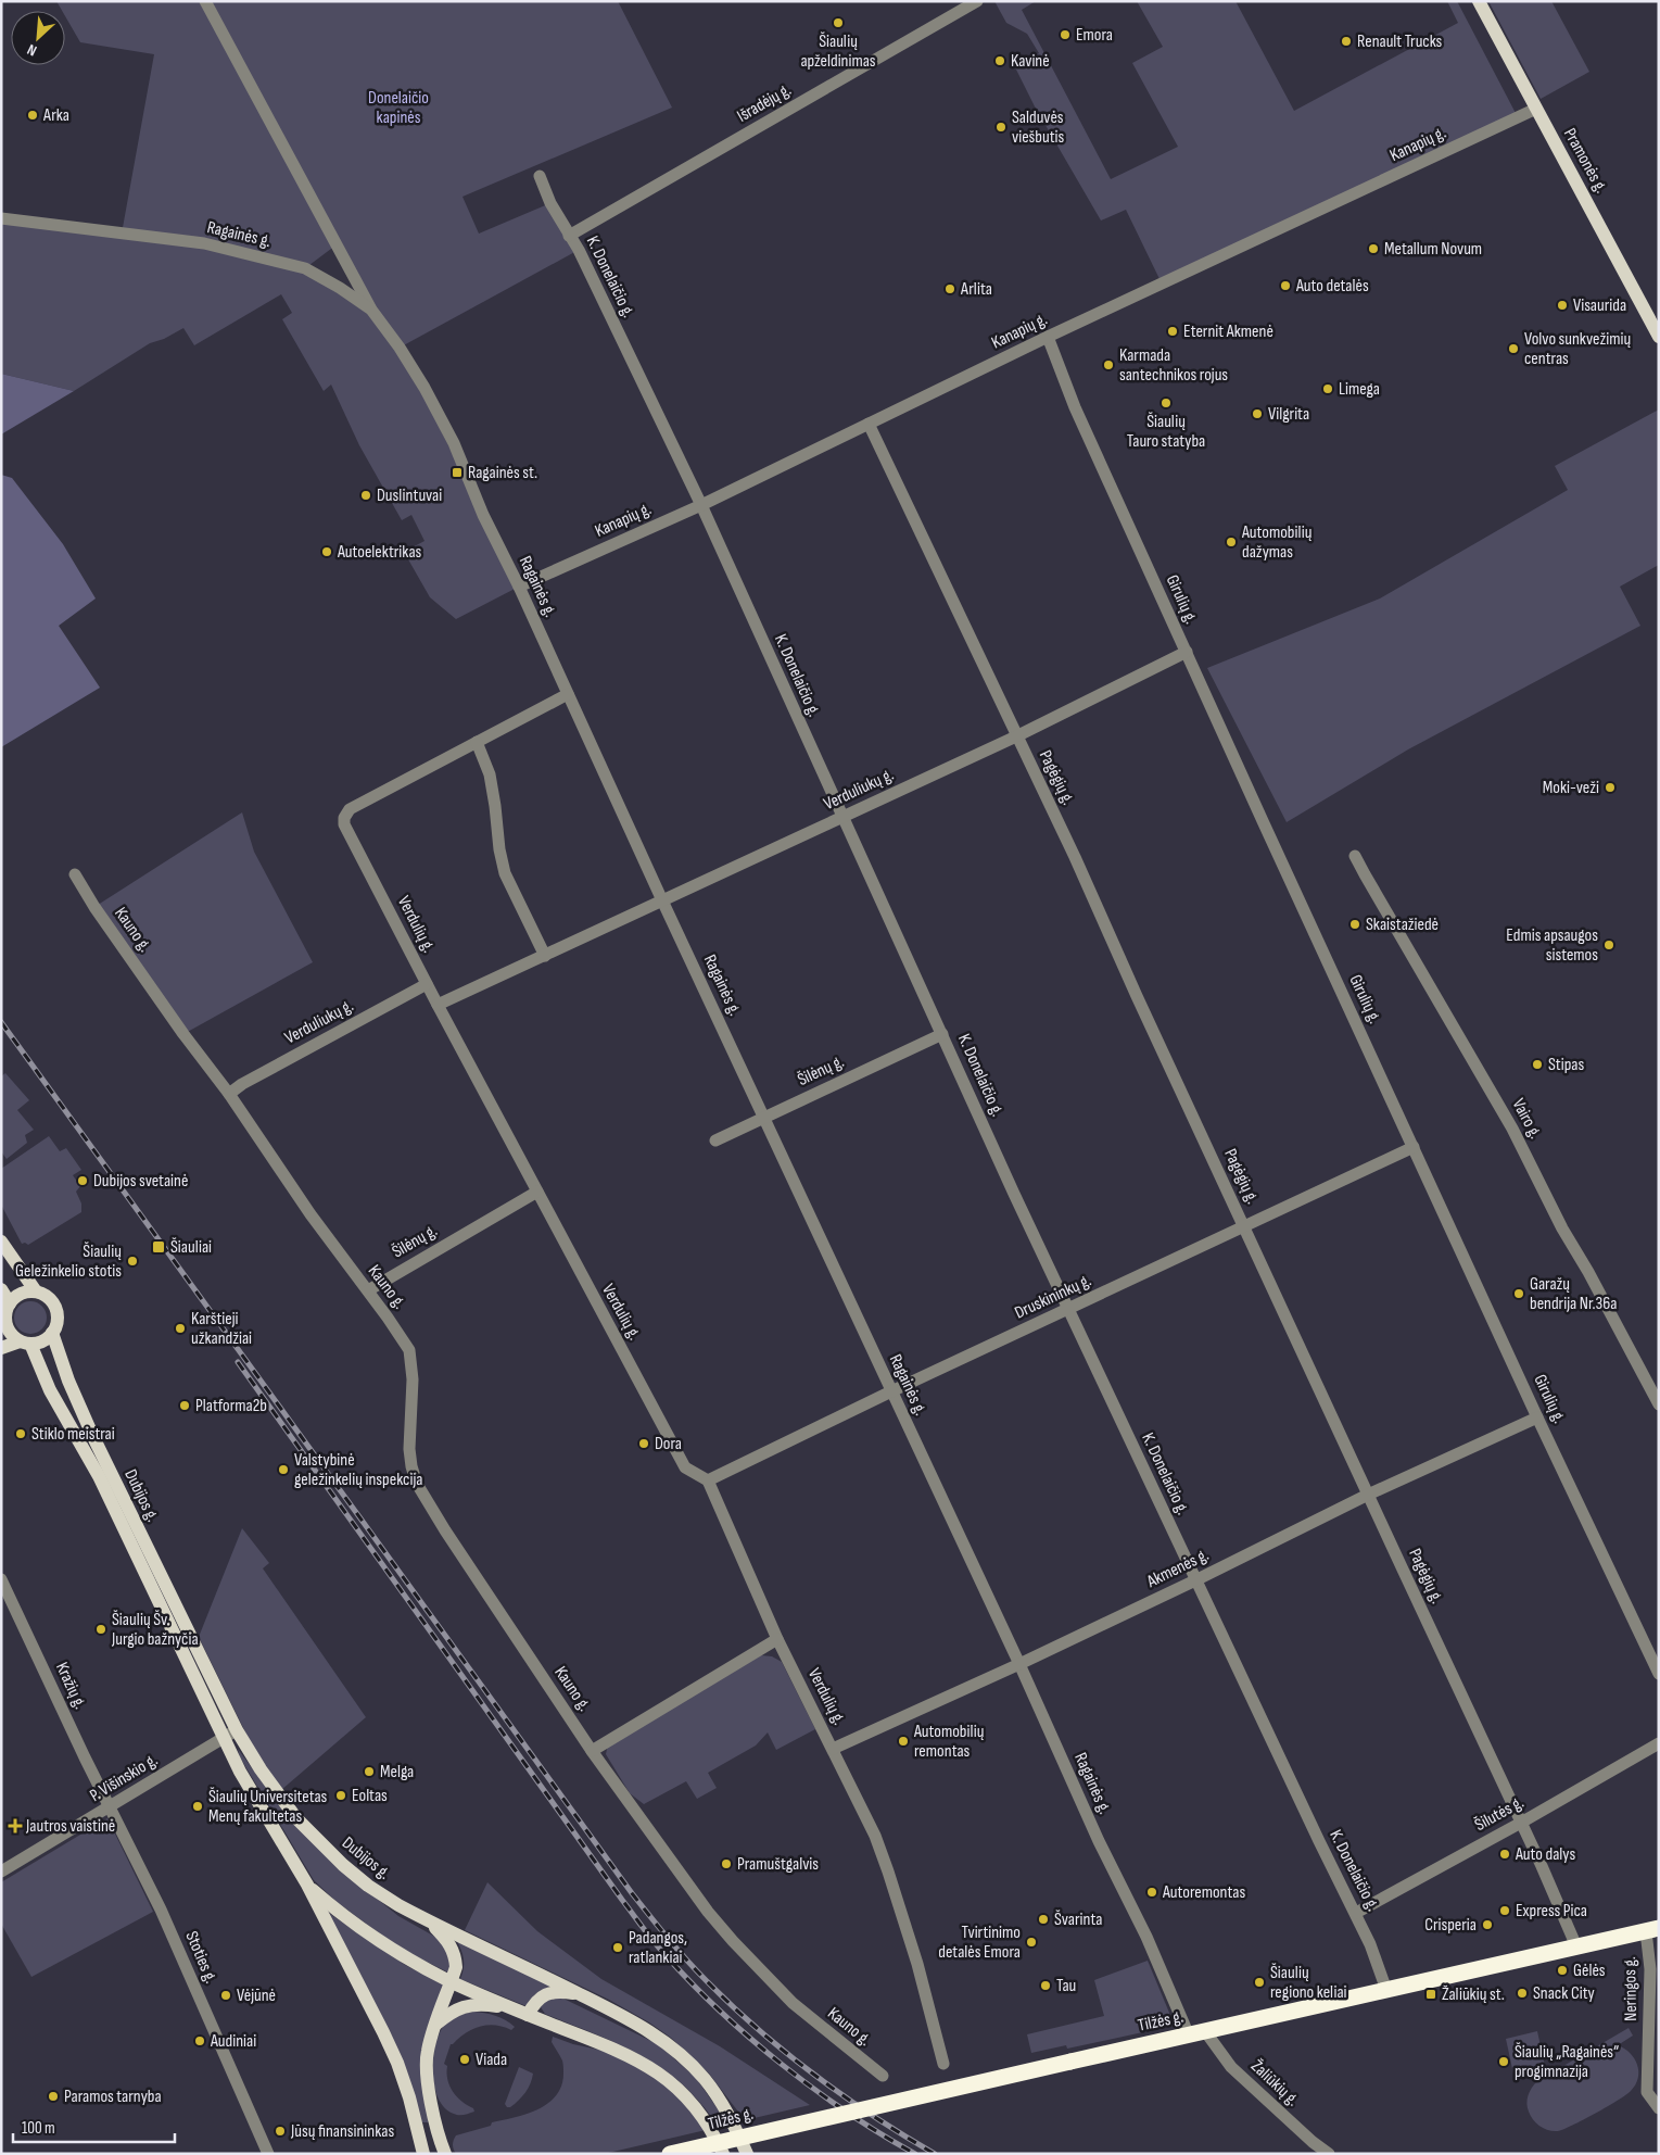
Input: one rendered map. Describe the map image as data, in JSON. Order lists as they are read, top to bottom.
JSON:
{
  "streets": {
    "highway": ["Tilžės g."],
    "main road": ["Pramonės g.", "Dubijos g."],
    "street": [
      "Išradėjų g.",
      "Kanapių g.",
      "Ragainės g.",
      "K. Donelaičio g.",
      "Girulių g.",
      "Pagėgių g.",
      "Verduliukų g.",
      "Verdulių g.",
      "Kauno g.",
      "Šilėnų g.",
      "Vairo g.",
      "Druskininkų g.",
      "Akmenės g.",
      "Kražių g.",
      "P. Višinskio g.",
      "Šilutės g.",
      "Stoties g.",
      "Neringos g.",
      "Žaliūkių g."
    ]
  },
  "crossings": [
    ["Išradėjų g.", "K. Donelaičio g."],
    ["Kanapių g.", "Pramonės g."],
    ["Kanapių g.", "Ragainės g."],
    ["Kanapių g.", "K. Donelaičio g."],
    ["Kanapių g.", "Girulių g."],
    ["Kanapių g.", "Pagėgių g."],
    ["Ragainės g.", "Verduliukų g."],
    ["Ragainės g.", "Verdulių g."],
    ["Ragainės g.", "Šilėnų g."],
    ["Ragainės g.", "Druskininkų g."],
    ["Ragainės g.", "Akmenės g."],
    ["Ragainės g.", "Tilžės g."],
    ["K. Donelaičio g.", "Verduliukų g."],
    ["K. Donelaičio g.", "Šilėnų g."],
    ["K. Donelaičio g.", "Druskininkų g."],
    ["K. Donelaičio g.", "Akmenės g."],
    ["K. Donelaičio g.", "Šilutės g."],
    ["K. Donelaičio g.", "Tilžės g."],
    ["Girulių g.", "Verduliukų g."],
    ["Girulių g.", "Druskininkų g."],
    ["Girulių g.", "Akmenės g."],
    ["Pagėgių g.", "Verduliukų g."],
    ["Pagėgių g.", "Druskininkų g."],
    ["Pagėgių g.", "Akmenės g."],
    ["Pagėgių g.", "Šilutės g."],
    ["Pagėgių g.", "Tilžės g."],
    ["Verduliukų g.", "Verdulių g."],
    ["Verduliukų g.", "Kauno g."],
    ["Verdulių g.", "Šilėnų g."],
    ["Verdulių g.", "Druskininkų g."],
    ["Verdulių g.", "Akmenės g."],
    ["Kauno g.", "Šilėnų g."],
    ["Dubijos g.", "P. Višinskio g."],
    ["Kražių g.", "P. Višinskio g."],
    ["Kražių g.", "Stoties g."],
    ["P. Višinskio g.", "Stoties g."],
    ["Neringos g.", "Tilžės g."],
    ["Tilžės g.", "Žaliūkių g."]
  ],
  "parks": ["Donelaičio kapinės"],
  "places": {
    "other": [
      "Šiaulių apželdinimas",
      "Emora",
      "Renault Trucks",
      "Kavinė",
      "Arka",
      "Salduvės viešbutis",
      "Metallum Novum",
      "Auto detalės",
      "Arlita",
      "Visaurida",
      "Eternit Akmenė",
      "Volvo sunkvežimių centras",
      "Karmada santechnikos rojus",
      "Limega",
      "Šiaulių Tauro statyba",
      "Vilgrita",
      "Duslintuvai",
      "Automobilių dažymas",
      "Autoelektrikas",
      "Moki-veži",
      "Skaistažiedė",
      "Edmis apsaugos sistemos",
      "Stipas",
      "Dubijos svetainė",
      "Šiaulių Geležinkelio stotis",
      "Garažų bendrija Nr.36a",
      "Karštieji užkandžiai",
      "Platforma2b",
      "Stiklo meistrai",
      "Dora",
      "Valstybinė geležinkelių inspekcija",
      "Šiaulių Šv. Jurgio bažnyčia",
      "Automobilių remontas",
      "Melga",
      "Eoltas",
      "Šiaulių Universitetas Menų fakultetas",
      "Auto dalys",
      "Pramuštgalvis",
      "Autoremontas",
      "Express Pica",
      "Švarinta",
      "Crisperia",
      "Tvirtinimo detalės Emora",
      "Padangos, ratlankiai",
      "Gėlės",
      "Šiaulių regiono keliai",
      "Tau",
      "Snack City",
      "Vėjūnė",
      "Audiniai",
      "Viada",
      "Šiaulių „Ragainės“ progimnazija",
      "Paramos tarnyba",
      "Jūsų finansininkas"
    ],
    "transit": ["Ragainės st.", "Šiauliai", "Žaliūkių st."],
    "health": ["Jautros vaistinė"]
  },
  "scale_bar": "100 m",
  "north": "bottom left"
}
